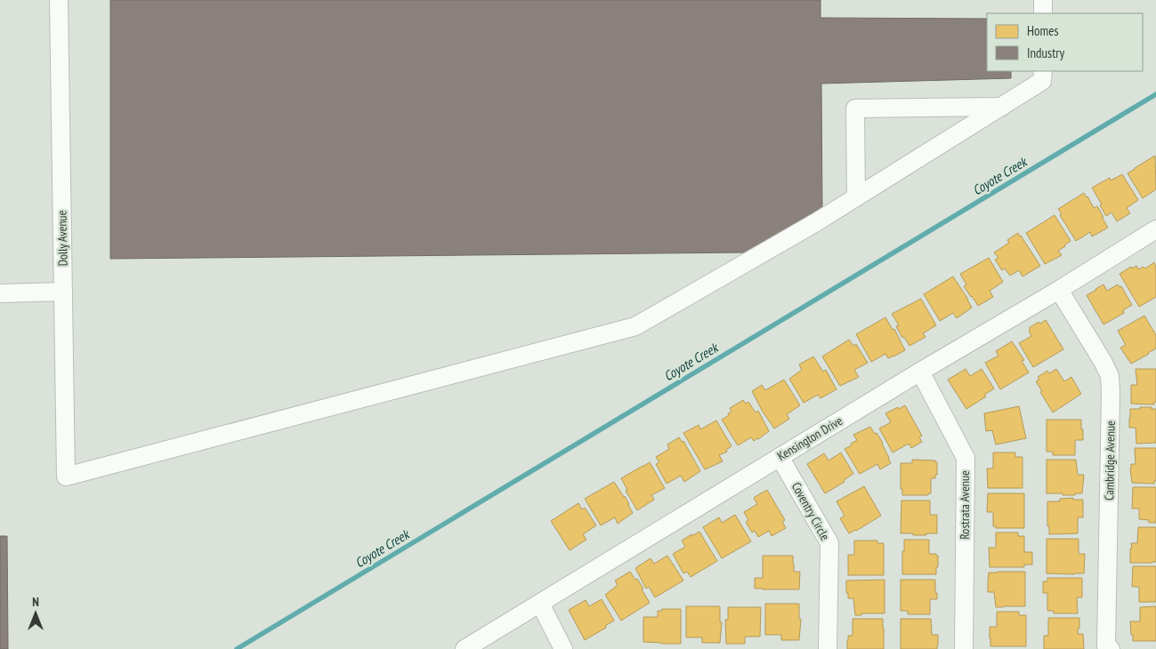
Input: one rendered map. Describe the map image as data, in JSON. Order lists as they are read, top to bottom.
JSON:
{
  "streets": {
    "street": [
      "Dolly Avenue",
      "Kensington Drive",
      "Cambridge Avenue",
      "Rostrata Avenue",
      "Coventry Circle"
    ]
  },
  "crossings": [
    ["Kensington Drive", "Cambridge Avenue"],
    ["Kensington Drive", "Rostrata Avenue"],
    ["Kensington Drive", "Coventry Circle"]
  ],
  "water": ["Coyote Creek"],
  "legend": ["Homes", "Industry"],
  "north": "top"
}
